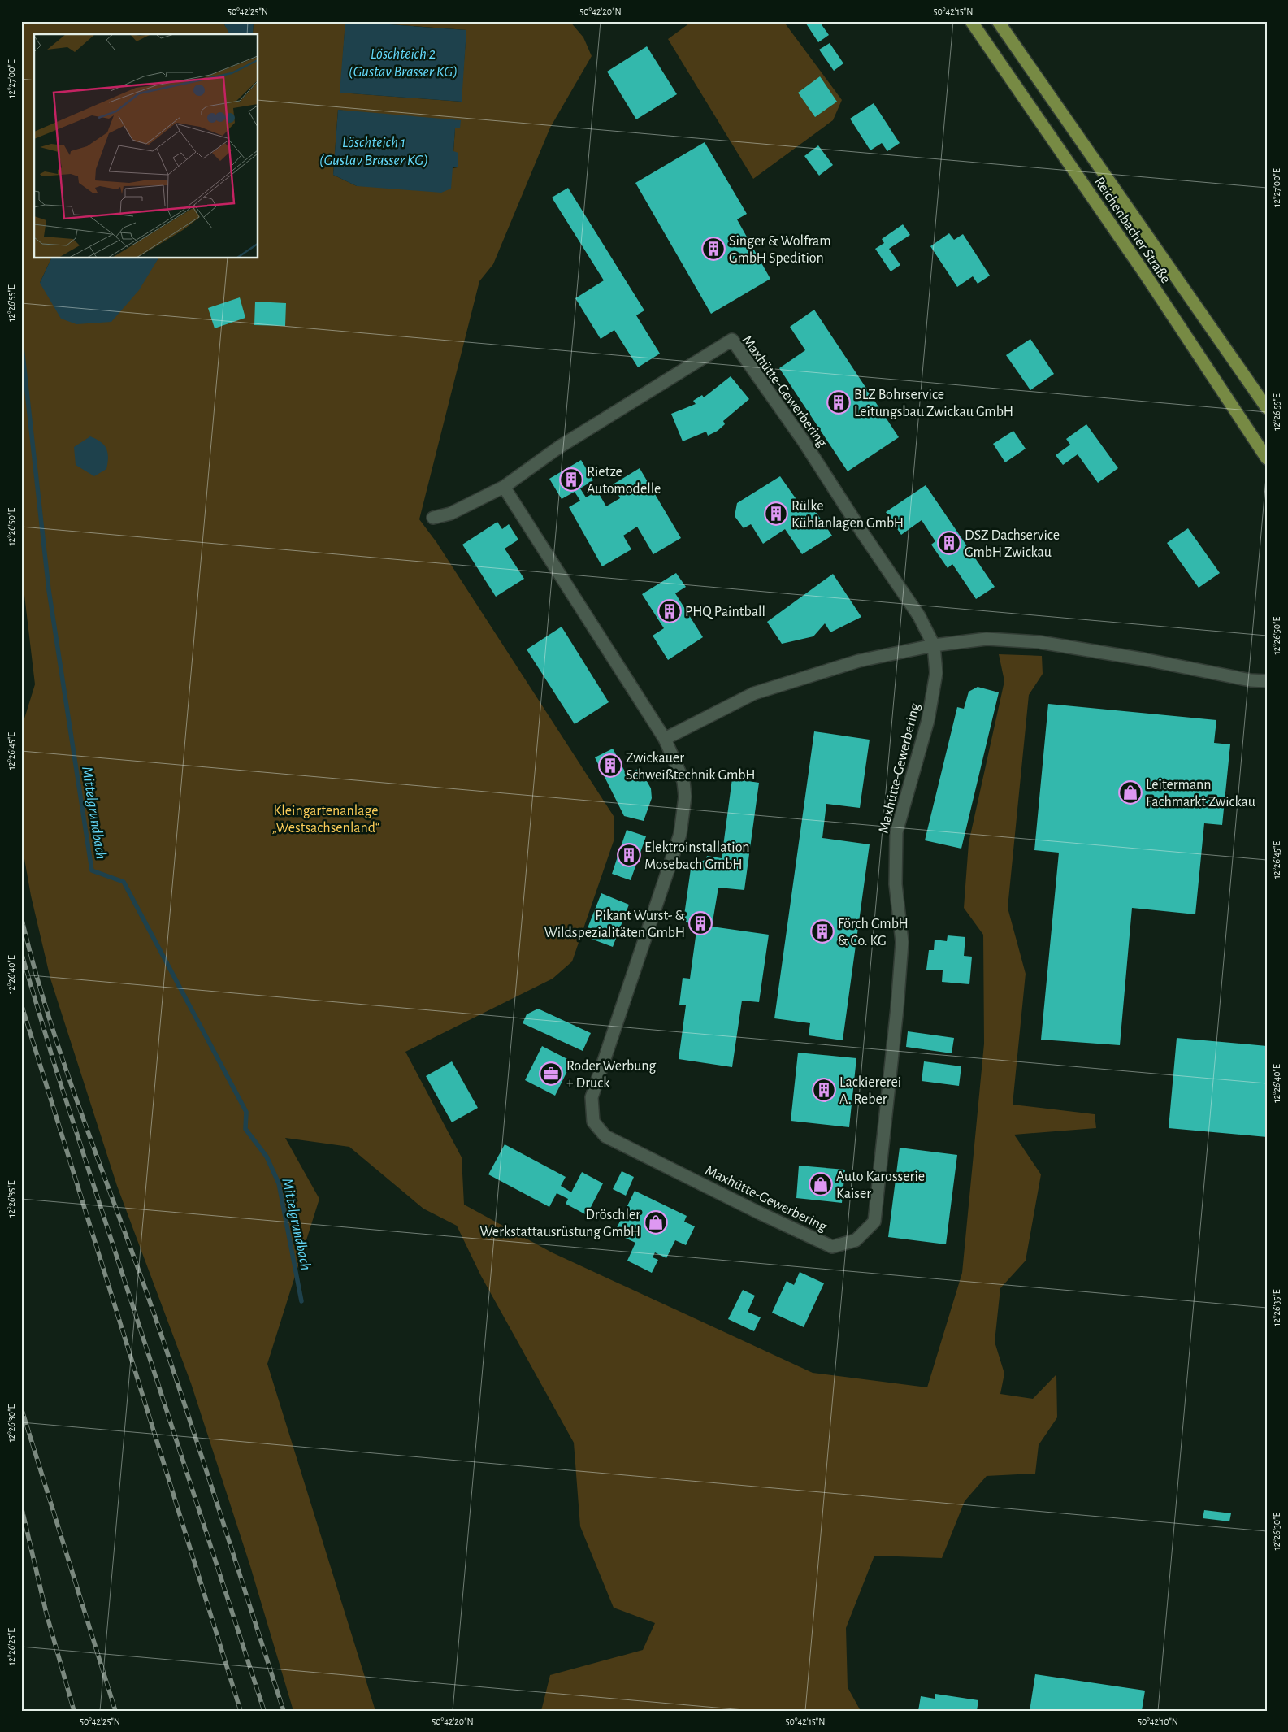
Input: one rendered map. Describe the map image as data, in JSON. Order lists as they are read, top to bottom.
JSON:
{
  "streets": {
    "main road": ["Reichenbacher Straße"],
    "street": ["Maxhütte-Gewerbering"]
  },
  "water": ["Löschteich 2 (Gustav Brasser KG)", "Löschteich 1 (Gustav Brasser KG)", "Mittelgrundbach"],
  "parks": ["Kleingartenanlage „Westsachsenland“"],
  "places": {
    "building": [
      "Singer & Wolfram GmbH Spedition",
      "BLZ Bohrservice Leitungsbau Zwickau GmbH",
      "Rietze Automodelle",
      "Rülke Kühlanlagen GmbH",
      "DSZ Dachservice GmbH Zwickau",
      "PHQ Paintball",
      "Zwickauer Schweißtechnik GmbH",
      "Elektroinstallation Mosebach GmbH",
      "Pikant Wurst- & Wildspezialitäten GmbH",
      "Förch GmbH & Co. KG",
      "Lackiererei A. Reber"
    ],
    "shop": ["Leitermann Fachmarkt Zwickau", "Auto Karosserie Kaiser", "Dröschler Werkstattausrüstung GmbH"],
    "office": ["Roder Werbung + Druck"]
  },
  "coordinates": [
    "50°42'25\"N",
    "50°42'20\"N",
    "50°42'15\"N",
    "12°27'00\"E",
    "12°26'55\"E",
    "12°26'50\"E",
    "12°26'45\"E",
    "12°26'40\"E",
    "12°26'35\"E",
    "12°26'30\"E",
    "12°26'25\"E",
    "50°42'10\"N"
  ]
}
